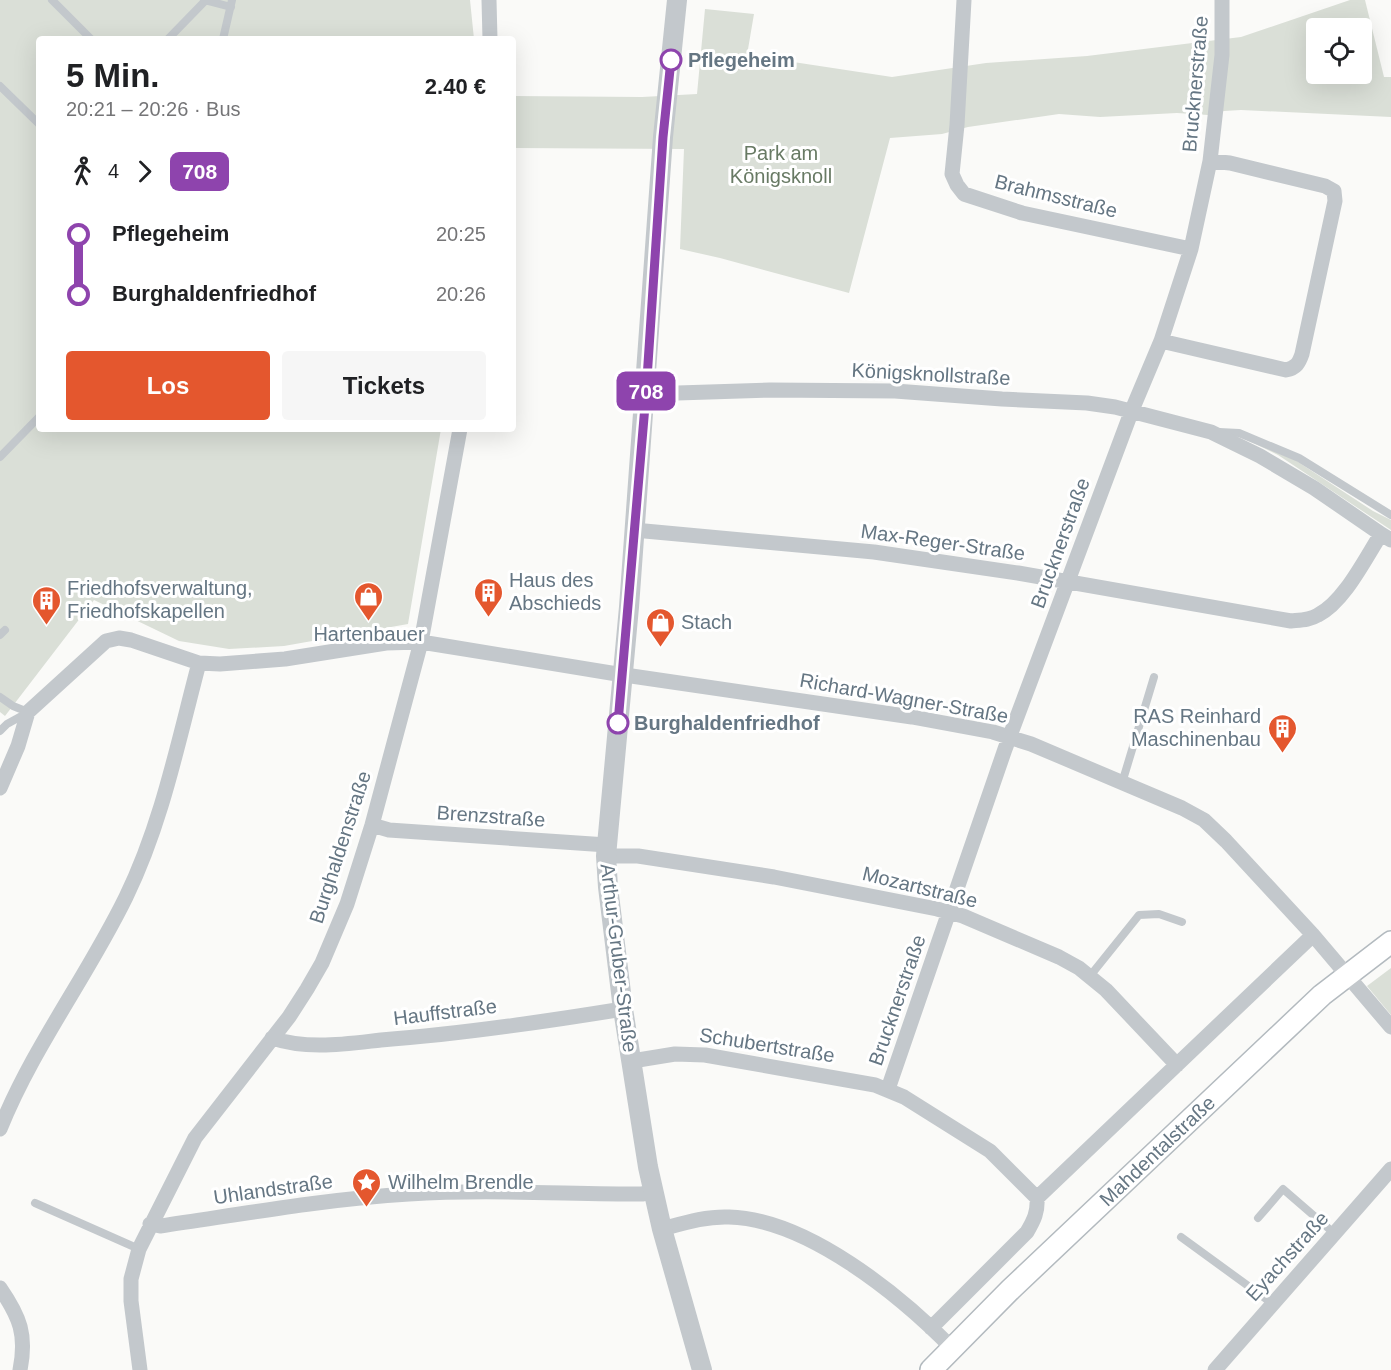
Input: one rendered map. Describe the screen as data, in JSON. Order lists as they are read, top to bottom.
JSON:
{
  "streets": {
    "main road": ["Mahdentalstraße"],
    "street": [
      "Brucknerstraße",
      "Brahmsstraße",
      "Königsknollstraße",
      "Max-Reger-Straße",
      "Richard-Wagner-Straße",
      "Brenzstraße",
      "Burghaldenstraße",
      "Mozartstraße",
      "Arthur-Gruber-Straße",
      "Hauffstraße",
      "Schubertstraße",
      "Uhlandstraße",
      "Eyachstraße"
    ]
  },
  "crossings": [
    ["Brucknerstraße", "Brahmsstraße"],
    ["Brucknerstraße", "Königsknollstraße"],
    ["Brucknerstraße", "Max-Reger-Straße"],
    ["Brucknerstraße", "Richard-Wagner-Straße"],
    ["Brucknerstraße", "Mozartstraße"],
    ["Brucknerstraße", "Schubertstraße"],
    ["Königsknollstraße", "Max-Reger-Straße"],
    ["Königsknollstraße", "Arthur-Gruber-Straße"],
    ["Max-Reger-Straße", "Arthur-Gruber-Straße"],
    ["Richard-Wagner-Straße", "Burghaldenstraße"],
    ["Richard-Wagner-Straße", "Arthur-Gruber-Straße"],
    ["Richard-Wagner-Straße", "Mahdentalstraße"],
    ["Brenzstraße", "Burghaldenstraße"],
    ["Brenzstraße", "Mozartstraße"],
    ["Brenzstraße", "Arthur-Gruber-Straße"],
    ["Burghaldenstraße", "Hauffstraße"],
    ["Burghaldenstraße", "Uhlandstraße"],
    ["Mozartstraße", "Arthur-Gruber-Straße"],
    ["Arthur-Gruber-Straße", "Hauffstraße"],
    ["Arthur-Gruber-Straße", "Schubertstraße"],
    ["Arthur-Gruber-Straße", "Uhlandstraße"]
  ],
  "parks": ["Park am Königsknoll"],
  "places": {
    "other": ["Pflegeheim", "Burghaldenfriedhof"],
    "building": ["Haus des Abschieds", "Friedhofsverwaltung, Friedhofskapellen", "RAS Reinhard Maschinenbau"],
    "shop": ["Hartenbauer", "Stach"],
    "place": ["Wilhelm Brendle"]
  },
  "lines": ["bus line 708"],
  "page": {
    "on_map": "708",
    "heading": ["5 Min.", "20:21 – 20:26 · Bus", "2.40 €"],
    "legs": ["4", "708"],
    "list": [
      {
        "name": "Pflegeheim",
        "value": "20:25"
      },
      {
        "name": "Burghaldenfriedhof",
        "value": "20:26"
      }
    ],
    "buttons": ["Los", "Tickets"]
  }
}
